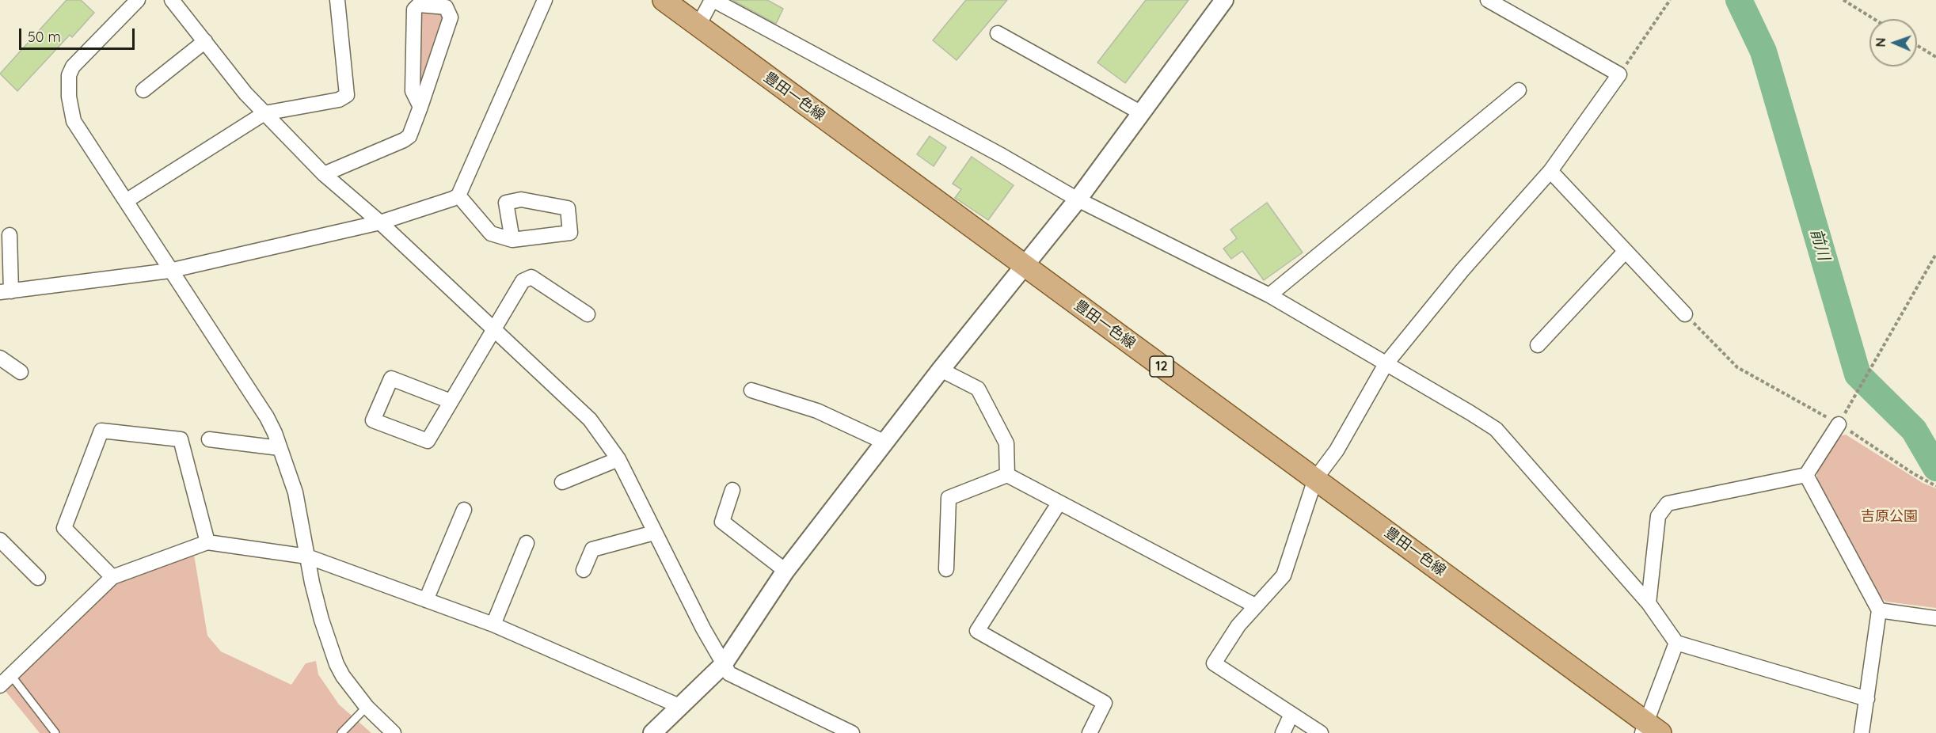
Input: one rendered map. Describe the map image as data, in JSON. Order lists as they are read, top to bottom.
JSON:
{
  "streets": {
    "main road": ["豊田一色線", "12"]
  },
  "water": ["前川"],
  "parks": ["吉原公園"],
  "scale_bar": "50 m",
  "north": "left"
}
